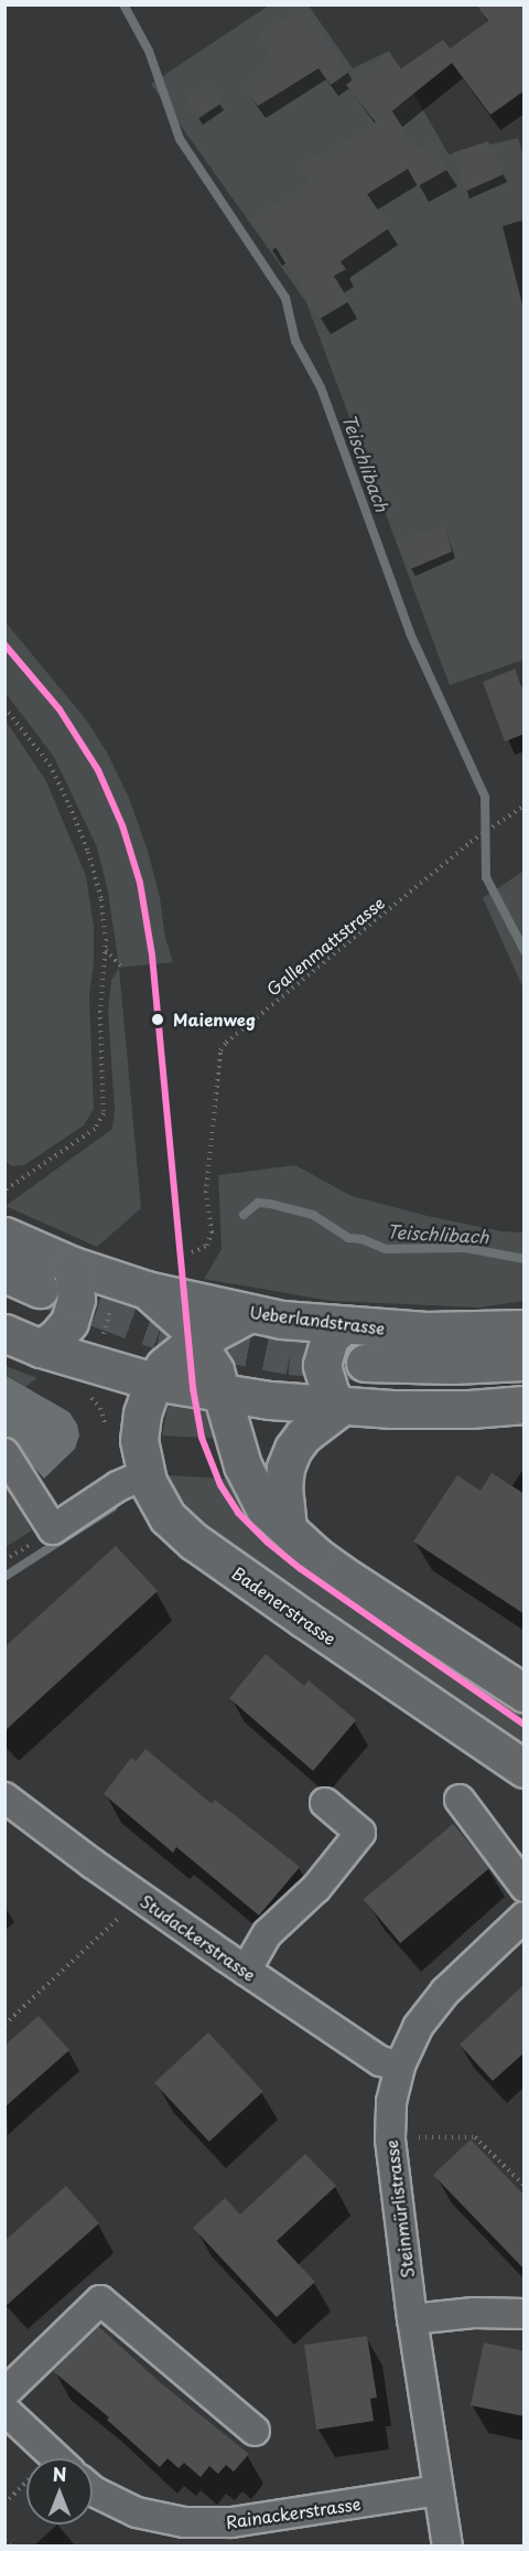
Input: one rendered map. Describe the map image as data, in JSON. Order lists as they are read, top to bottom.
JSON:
{
  "streets": {
    "main road": ["Ueberlandstrasse", "Badenerstrasse"],
    "street": ["Studackerstrasse", "Steinmürlistrasse", "Rainackerstrasse"],
    "path": ["Gallenmattstrasse"]
  },
  "crossings": [
    ["Studackerstrasse", "Steinmürlistrasse"],
    ["Steinmürlistrasse", "Rainackerstrasse"]
  ],
  "water": ["Teischlibach"],
  "places": ["Maienweg"],
  "north": "top"
}
